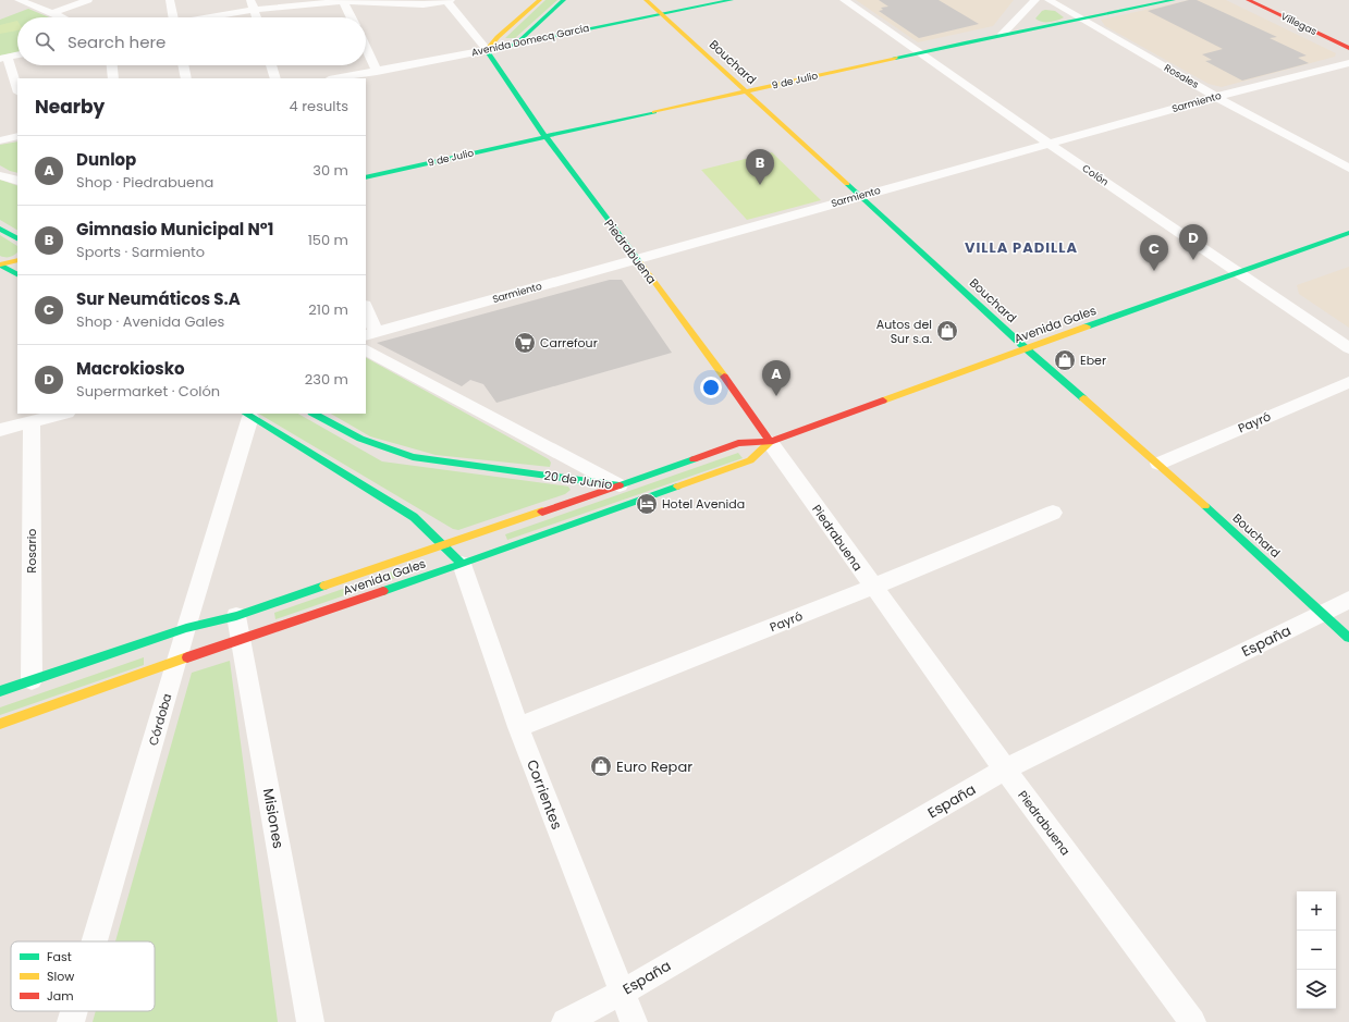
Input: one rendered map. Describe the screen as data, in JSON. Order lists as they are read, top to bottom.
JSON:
{
  "streets": {
    "main road": [
      "Villegas",
      "Avenida Domecq García",
      "Bouchard",
      "9 de Julio",
      "Piedrabuena",
      "Avenida Gales",
      "20 de Junio"
    ],
    "street": [
      "Rosales",
      "Sarmiento",
      "Colón",
      "Payró",
      "Rosario",
      "España",
      "Córdoba",
      "Corrientes",
      "Misiones"
    ]
  },
  "crossings": [
    ["Avenida Domecq García", "Bouchard"],
    ["Avenida Domecq García", "Piedrabuena"],
    ["Bouchard", "9 de Julio"],
    ["Bouchard", "Sarmiento"],
    ["Bouchard", "Avenida Gales"],
    ["Bouchard", "Payró"],
    ["Bouchard", "España"],
    ["Rosales", "9 de Julio"],
    ["Rosales", "Sarmiento"],
    ["9 de Julio", "Colón"],
    ["9 de Julio", "Piedrabuena"],
    ["Sarmiento", "Colón"],
    ["Sarmiento", "Piedrabuena"],
    ["Colón", "Avenida Gales"],
    ["Piedrabuena", "Avenida Gales"],
    ["Piedrabuena", "Payró"],
    ["Piedrabuena", "España"],
    ["Avenida Gales", "20 de Junio"],
    ["Avenida Gales", "Rosario"],
    ["Avenida Gales", "Córdoba"],
    ["Avenida Gales", "Corrientes"],
    ["Avenida Gales", "Misiones"],
    ["Payró", "Corrientes"],
    ["España", "Corrientes"]
  ],
  "districts": ["VILLA PADILLA"],
  "places": {
    "shop": ["Autos del Sur s.a.", "Eber", "Euro Repar"],
    "supermarket": ["Carrefour"],
    "hotel": ["Hotel Avenida"]
  },
  "legend": ["Fast", "Slow", "Jam"],
  "page": {
    "search": "Search here",
    "heading": ["Nearby", "4 results"],
    "list": [
      {
        "mark": "A",
        "name": "Dunlop",
        "note": "Shop · Piedrabuena",
        "value": "30 m"
      },
      {
        "mark": "B",
        "name": "Gimnasio Municipal N°1",
        "note": "Sports · Sarmiento",
        "value": "150 m"
      },
      {
        "mark": "C",
        "name": "Sur Neumáticos S.A",
        "note": "Shop · Avenida Gales",
        "value": "210 m"
      },
      {
        "mark": "D",
        "name": "Macrokiosko",
        "note": "Supermarket · Colón",
        "value": "230 m"
      }
    ],
    "pins": [
      "B",
      "D",
      "C",
      "A"
    ],
    "map_buttons": ["+", "−"]
  }
}
